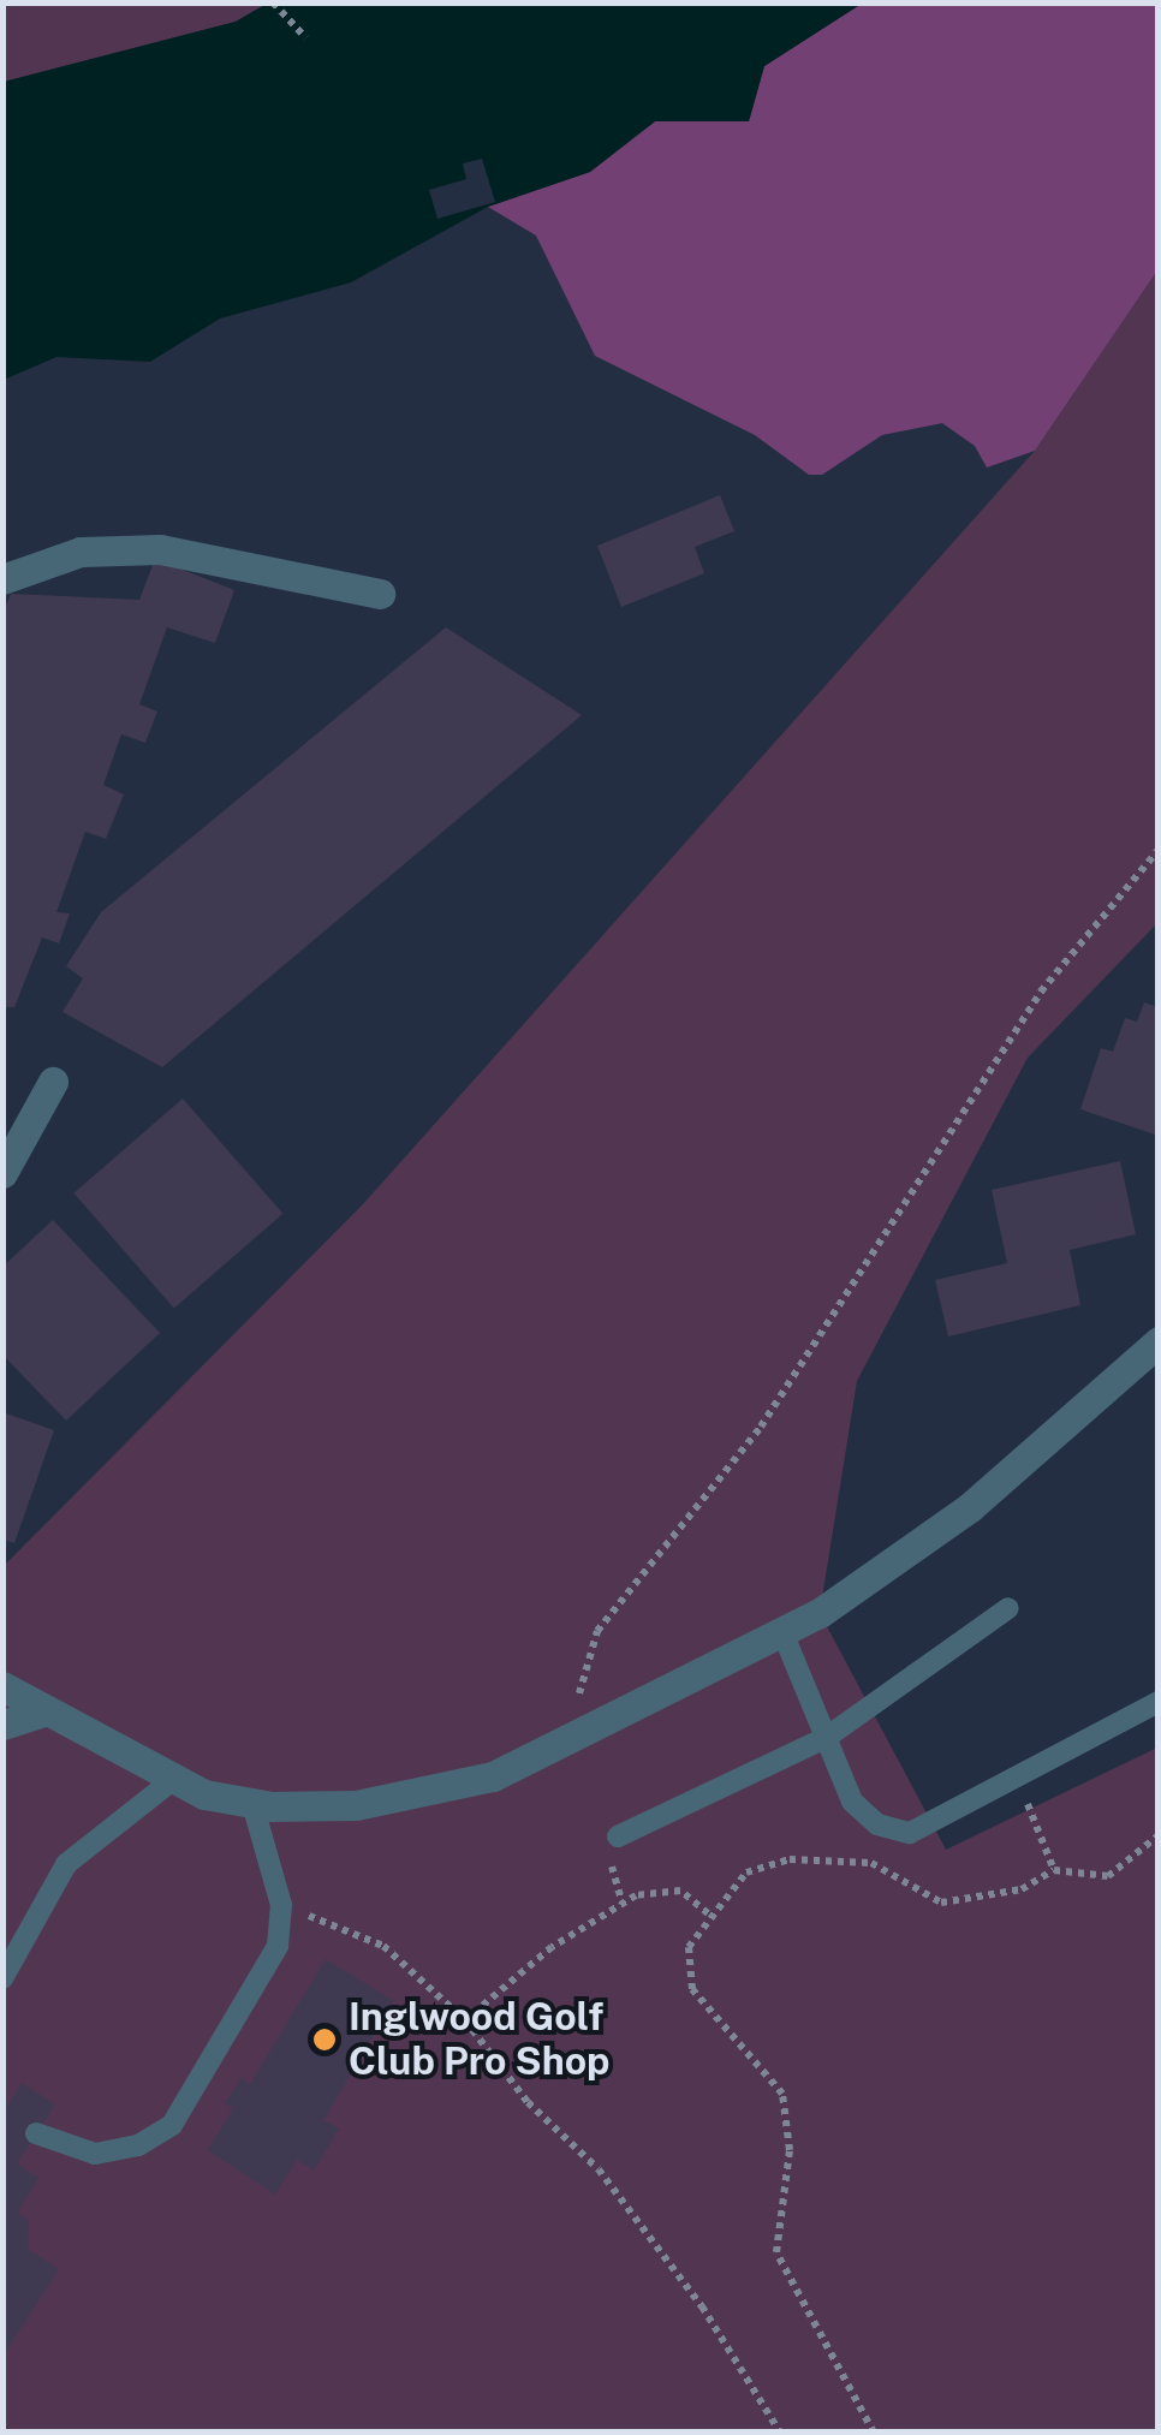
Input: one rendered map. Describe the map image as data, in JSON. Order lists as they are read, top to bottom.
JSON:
{
  "places": ["Inglwood Golf Club Pro Shop"]
}
